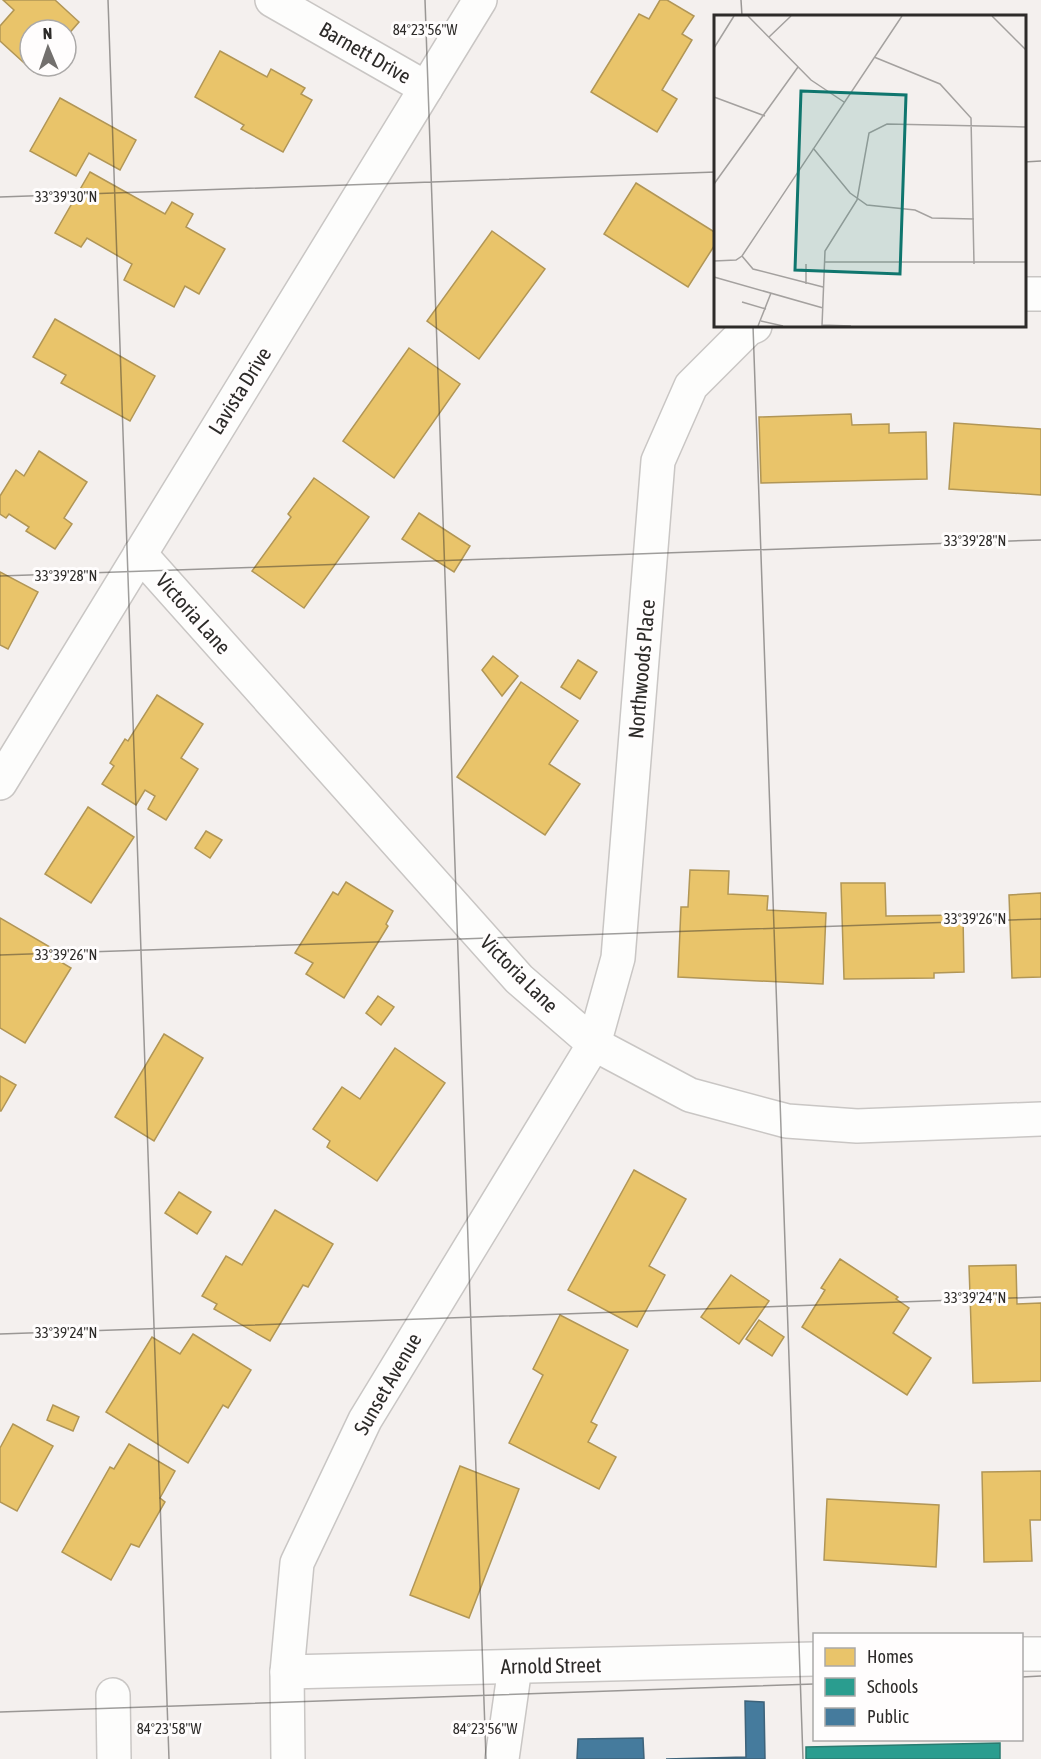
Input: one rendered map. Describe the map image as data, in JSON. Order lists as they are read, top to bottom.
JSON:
{
  "streets": {
    "street": [
      "Barnett Drive",
      "Lavista Drive",
      "Victoria Lane",
      "Northwoods Place",
      "Sunset Avenue",
      "Arnold Street"
    ]
  },
  "crossings": [
    ["Barnett Drive", "Lavista Drive"],
    ["Lavista Drive", "Victoria Lane"],
    ["Victoria Lane", "Northwoods Place"],
    ["Victoria Lane", "Sunset Avenue"],
    ["Northwoods Place", "Sunset Avenue"],
    ["Sunset Avenue", "Arnold Street"]
  ],
  "legend": ["Homes", "Schools", "Public"],
  "north": "top",
  "coordinates": [
    "84°23'56\"W",
    "33°39'30\"N",
    "33°39'28\"N",
    "33°39'26\"N",
    "33°39'24\"N",
    "84°23'58\"W"
  ]
}
